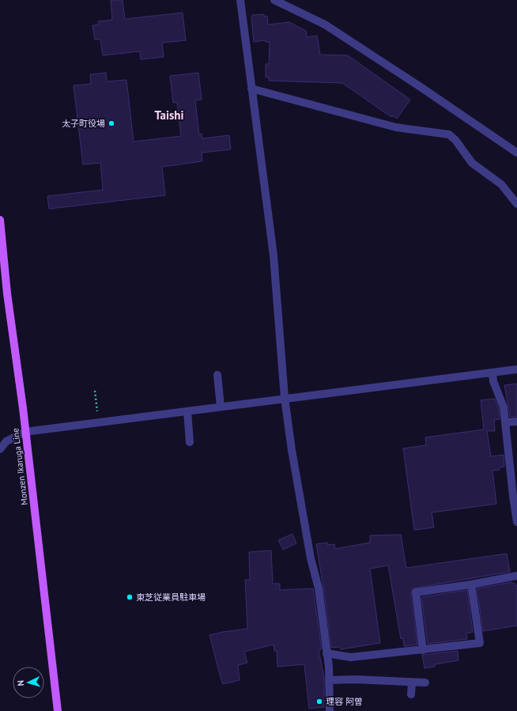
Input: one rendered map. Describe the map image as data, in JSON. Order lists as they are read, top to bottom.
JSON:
{
  "streets": {
    "main road": ["Monzen Ikaruga Line"]
  },
  "districts": ["Taishi"],
  "places": ["太子町役場", "東芝従業員駐車場", "理容 阿曽"],
  "north": "left"
}
